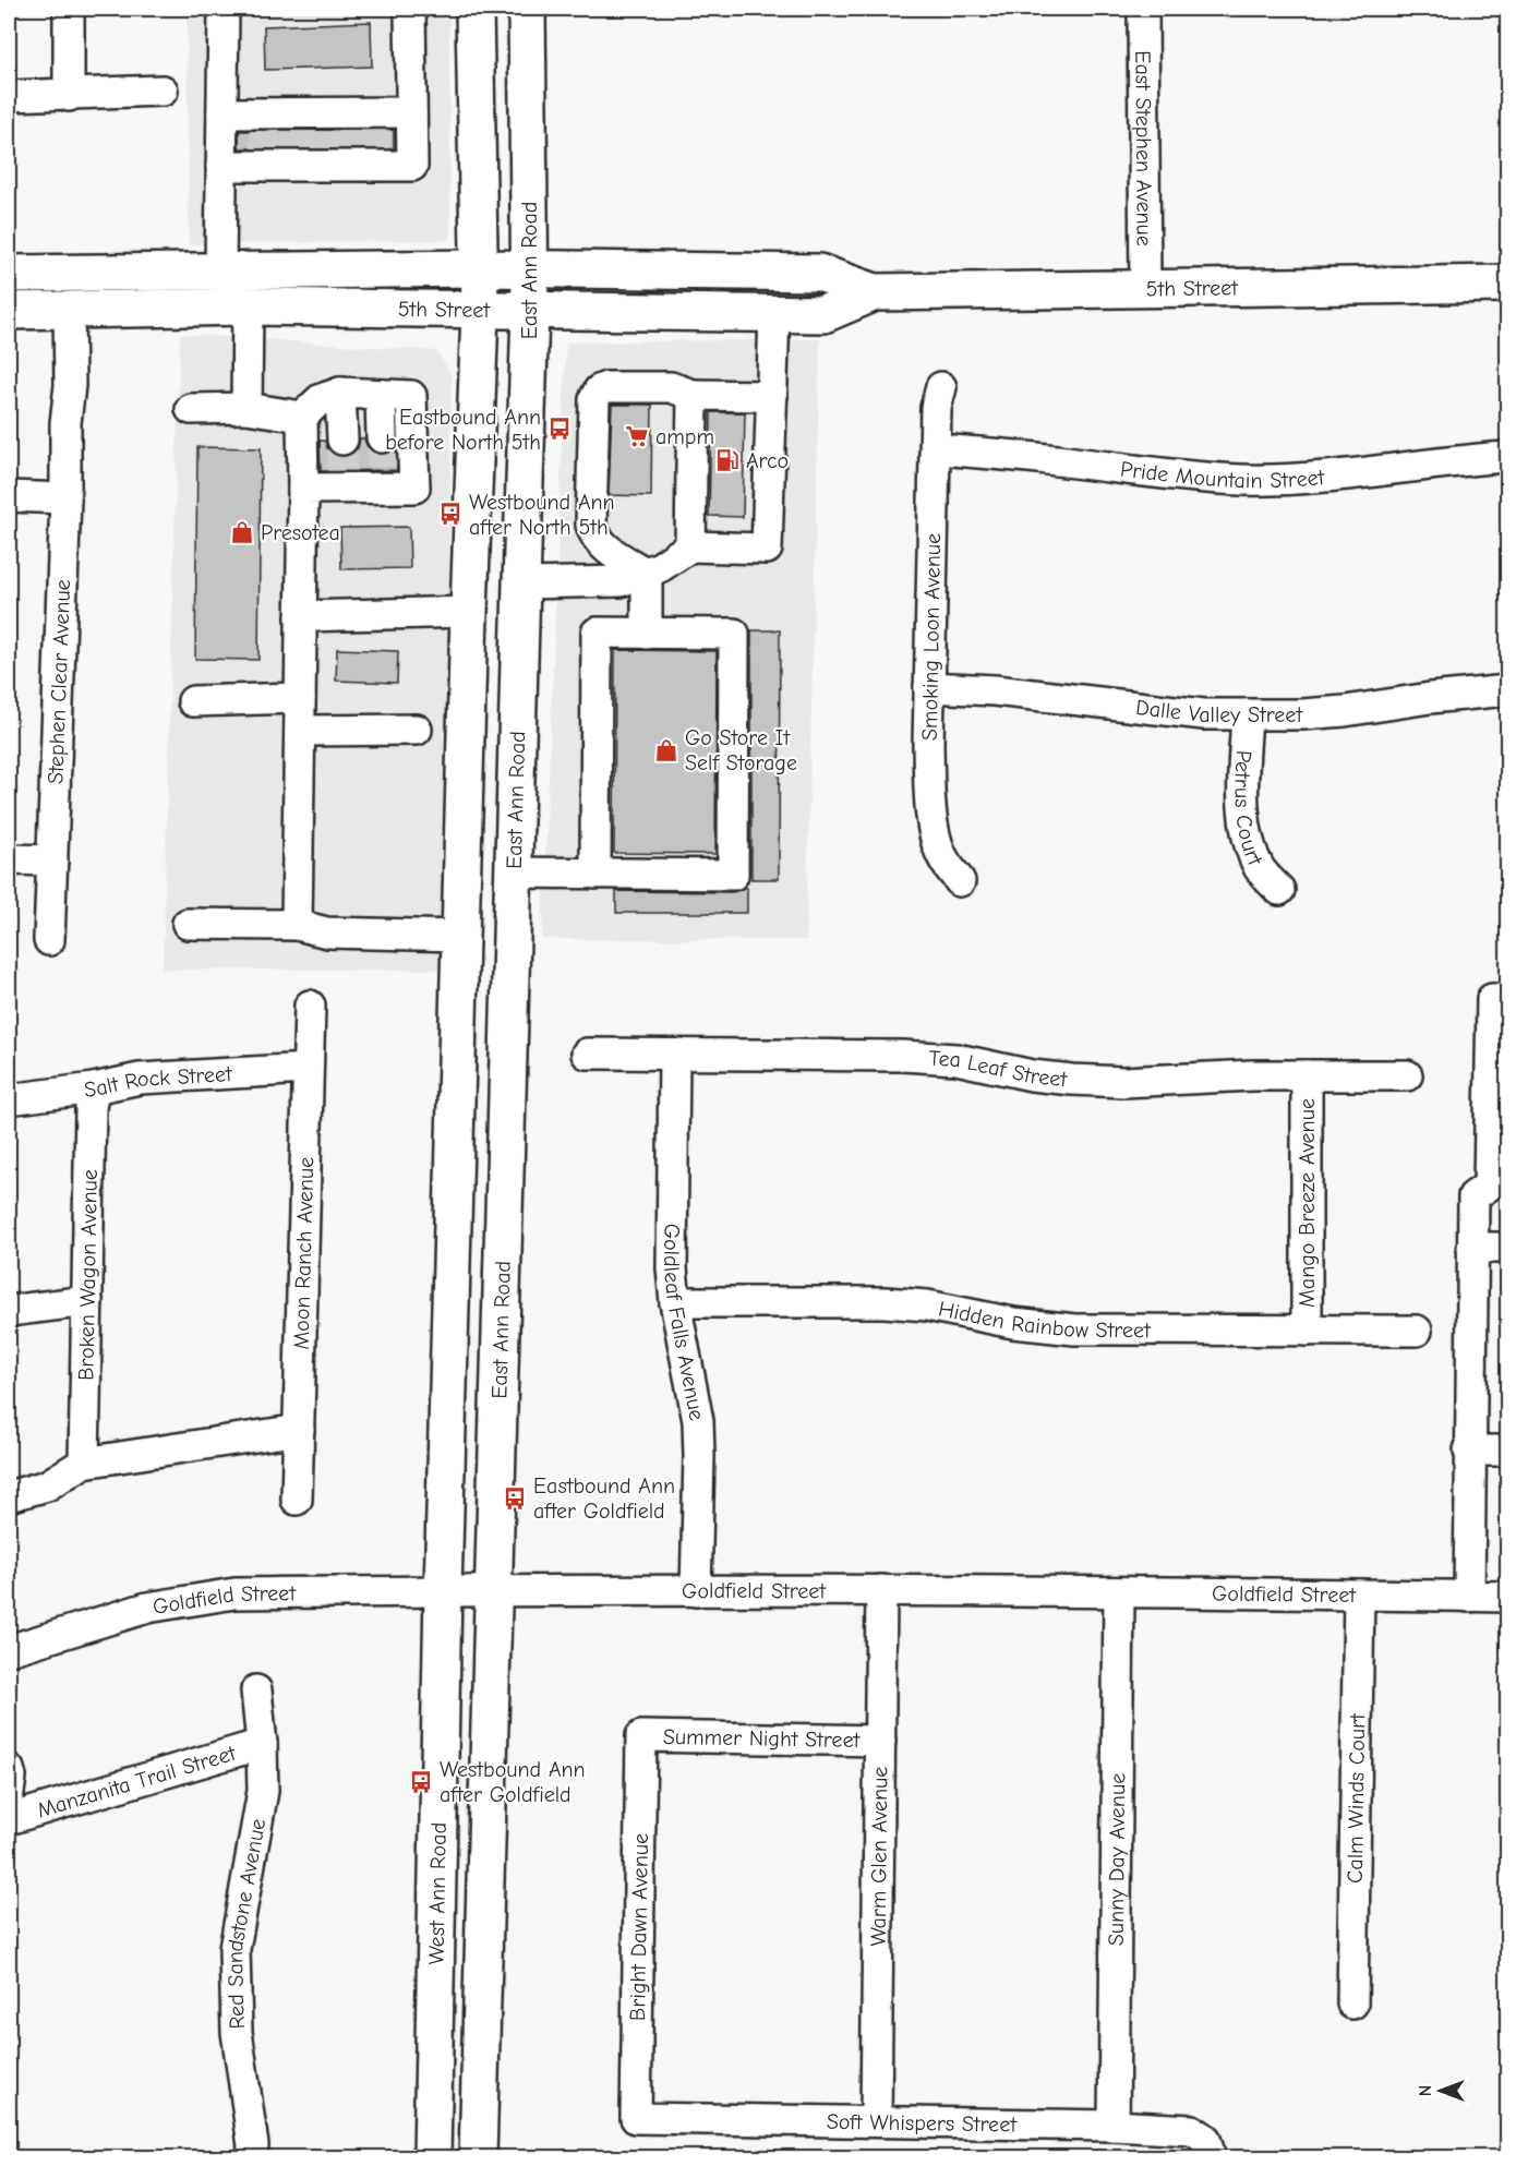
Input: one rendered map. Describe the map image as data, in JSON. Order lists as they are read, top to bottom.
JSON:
{
  "streets": {
    "main road": ["East Ann Road", "5th Street", "West Ann Road"],
    "street": [
      "East Stephen Avenue",
      "Pride Mountain Street",
      "Smoking Loon Avenue",
      "Stephen Clear Avenue",
      "Dalle Valley Street",
      "Petrus Court",
      "Tea Leaf Street",
      "Salt Rock Street",
      "Mango Breeze Avenue",
      "Moon Ranch Avenue",
      "Broken Wagon Avenue",
      "Hidden Rainbow Street",
      "Goldleaf Falls Avenue",
      "Goldfield Street",
      "Summer Night Street",
      "Manzanita Trail Street",
      "Calm Winds Court",
      "Warm Glen Avenue",
      "Sunny Day Avenue",
      "Red Sandstone Avenue",
      "Bright Dawn Avenue",
      "Soft Whispers Street"
    ]
  },
  "crossings": [
    ["East Stephen Avenue", "5th Street"],
    ["East Ann Road", "5th Street"],
    ["East Ann Road", "Goldfield Street"],
    ["5th Street", "Stephen Clear Avenue"],
    ["Pride Mountain Street", "Smoking Loon Avenue"],
    ["Smoking Loon Avenue", "Dalle Valley Street"],
    ["Dalle Valley Street", "Petrus Court"],
    ["Tea Leaf Street", "Mango Breeze Avenue"],
    ["Tea Leaf Street", "Goldleaf Falls Avenue"],
    ["Salt Rock Street", "Moon Ranch Avenue"],
    ["Salt Rock Street", "Broken Wagon Avenue"],
    ["Mango Breeze Avenue", "Hidden Rainbow Street"],
    ["Hidden Rainbow Street", "Goldleaf Falls Avenue"],
    ["Goldleaf Falls Avenue", "Goldfield Street"],
    ["Goldfield Street", "Calm Winds Court"],
    ["Goldfield Street", "Warm Glen Avenue"],
    ["Goldfield Street", "Sunny Day Avenue"],
    ["Goldfield Street", "West Ann Road"],
    ["Summer Night Street", "Warm Glen Avenue"],
    ["Summer Night Street", "Bright Dawn Avenue"],
    ["Manzanita Trail Street", "Red Sandstone Avenue"],
    ["Warm Glen Avenue", "Soft Whispers Street"],
    ["Sunny Day Avenue", "Soft Whispers Street"],
    ["Bright Dawn Avenue", "Soft Whispers Street"]
  ],
  "places": {
    "bus stop": [
      "Eastbound Ann before North 5th",
      "Westbound Ann after North 5th",
      "Eastbound Ann after Goldfield",
      "Westbound Ann after Goldfield"
    ],
    "supermarket": ["ampm"],
    "fuel station": ["Arco"],
    "shop": ["Presotea", "Go Store It Self Storage"]
  },
  "north": "left"
}
